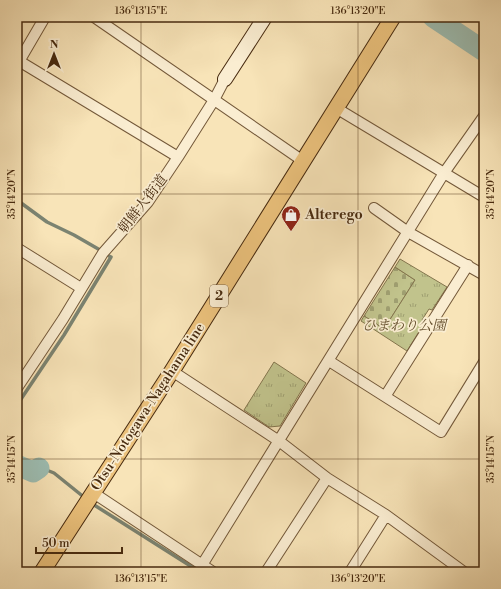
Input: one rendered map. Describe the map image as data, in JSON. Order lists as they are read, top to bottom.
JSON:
{
  "streets": {
    "main road": ["2", "Otsu-Notogawa-Nagahama line"],
    "street": ["朝鮮人街道"]
  },
  "parks": ["ひまわり公園"],
  "places": {
    "shop": ["Alterego"]
  },
  "scale_bar": "50 m",
  "north": "top",
  "coordinates": [
    "136°13'15\"E",
    "136°13'20\"E",
    "35°14'20\"N",
    "35°14'15\"N"
  ]
}
